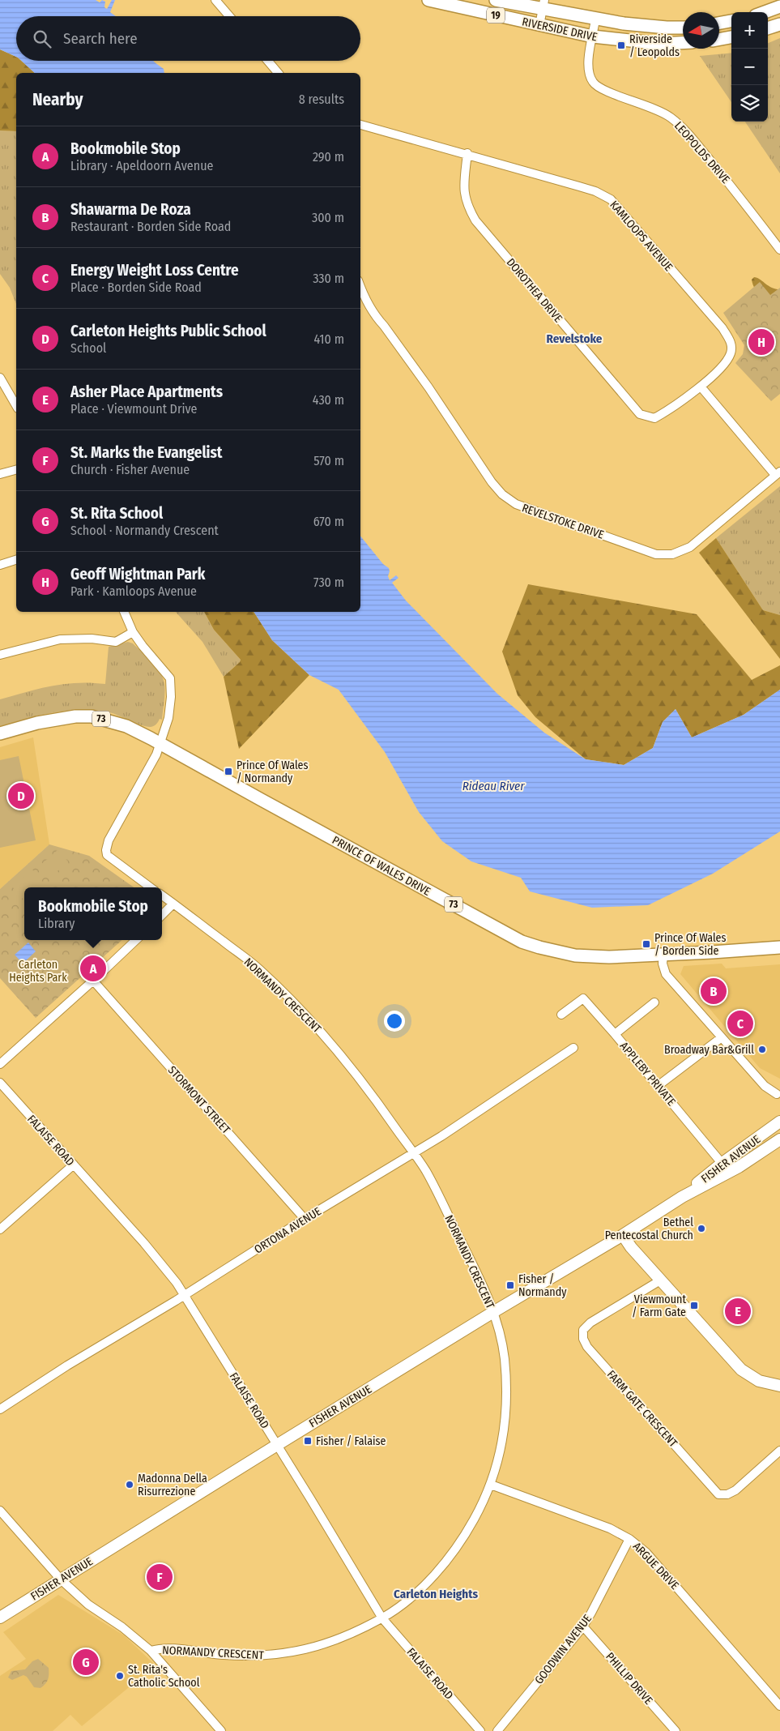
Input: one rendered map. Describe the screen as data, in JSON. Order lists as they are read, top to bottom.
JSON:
{
  "streets": {
    "main road": [
      "19",
      "RIVERSIDE DRIVE",
      "73",
      "PRINCE OF WALES DRIVE",
      "FISHER AVENUE"
    ],
    "street": [
      "LEOPOLDS DRIVE",
      "KAMLOOPS AVENUE",
      "DOROTHEA DRIVE",
      "REVELSTOKE DRIVE",
      "NORMANDY CRESCENT",
      "APPLEBY PRIVATE",
      "STORMONT STREET",
      "FALAISE ROAD",
      "ORTONA AVENUE",
      "FARM GATE CRESCENT",
      "ARGUE DRIVE",
      "GOODWIN AVENUE",
      "PHILLIP DRIVE"
    ]
  },
  "crossings": [
    ["RIVERSIDE DRIVE", "LEOPOLDS DRIVE"],
    ["KAMLOOPS AVENUE", "DOROTHEA DRIVE"],
    ["NORMANDY CRESCENT", "FALAISE ROAD"],
    ["NORMANDY CRESCENT", "FISHER AVENUE"],
    ["NORMANDY CRESCENT", "ORTONA AVENUE"],
    ["NORMANDY CRESCENT", "ARGUE DRIVE"],
    ["APPLEBY PRIVATE", "FISHER AVENUE"],
    ["STORMONT STREET", "ORTONA AVENUE"],
    ["FALAISE ROAD", "FISHER AVENUE"],
    ["FALAISE ROAD", "ORTONA AVENUE"],
    ["ARGUE DRIVE", "GOODWIN AVENUE"],
    ["GOODWIN AVENUE", "PHILLIP DRIVE"]
  ],
  "districts": ["Revelstoke", "Carleton Heights"],
  "water": ["Rideau River"],
  "parks": ["Carleton Heights Park"],
  "places": {
    "transit": [
      "Riverside / Leopolds",
      "Prince Of Wales / Normandy",
      "Prince Of Wales / Borden Side",
      "Fisher / Normandy",
      "Viewmount / Farm Gate",
      "Fisher / Falaise"
    ],
    "other": [
      "Broadway Bar&Grill",
      "Bethel Pentecostal Church",
      "Madonna Della Risurrezione",
      "St. Rita's Catholic School"
    ]
  },
  "north": "left",
  "page": {
    "map_buttons": ["+", "−"],
    "search": "Search here",
    "heading": ["Nearby", "8 results"],
    "list": [
      {
        "mark": "A",
        "name": "Bookmobile Stop",
        "note": "Library · Apeldoorn Avenue",
        "value": "290 m"
      },
      {
        "mark": "B",
        "name": "Shawarma De Roza",
        "note": "Restaurant · Borden Side Road",
        "value": "300 m"
      },
      {
        "mark": "C",
        "name": "Energy Weight Loss Centre",
        "note": "Place · Borden Side Road",
        "value": "330 m"
      },
      {
        "mark": "D",
        "name": "Carleton Heights Public School",
        "note": "School",
        "value": "410 m"
      },
      {
        "mark": "E",
        "name": "Asher Place Apartments",
        "note": "Place · Viewmount Drive",
        "value": "430 m"
      },
      {
        "mark": "F",
        "name": "St. Marks the Evangelist",
        "note": "Church · Fisher Avenue",
        "value": "570 m"
      },
      {
        "mark": "G",
        "name": "St. Rita School",
        "note": "School · Normandy Crescent",
        "value": "670 m"
      },
      {
        "mark": "H",
        "name": "Geoff Wightman Park",
        "note": "Park · Kamloops Avenue",
        "value": "730 m"
      }
    ],
    "pins": [
      "H",
      "D",
      "A",
      "B",
      "C",
      "E",
      "F",
      "G"
    ],
    "popup": ["Bookmobile Stop", "Library"]
  }
}
